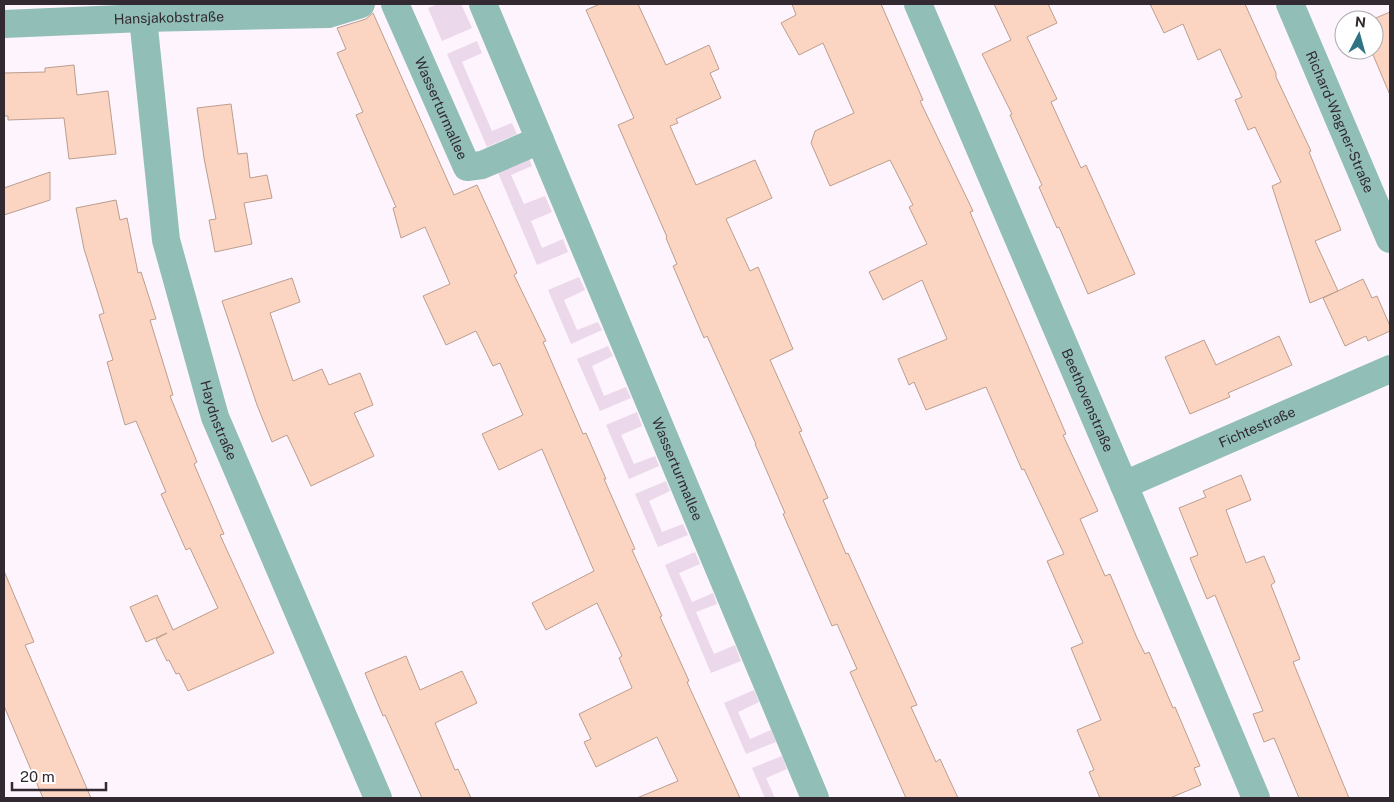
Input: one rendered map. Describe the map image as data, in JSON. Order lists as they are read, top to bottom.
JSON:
{
  "streets": {
    "street": [
      "Hansjakobstraße",
      "Wasserturmallee",
      "Richard-Wagner-Straße",
      "Beethovenstraße",
      "Haydnstraße",
      "Fichtestraße"
    ]
  },
  "crossings": [
    ["Hansjakobstraße", "Haydnstraße"],
    ["Beethovenstraße", "Fichtestraße"]
  ],
  "scale_bar": "20 m",
  "north": "top"
}
